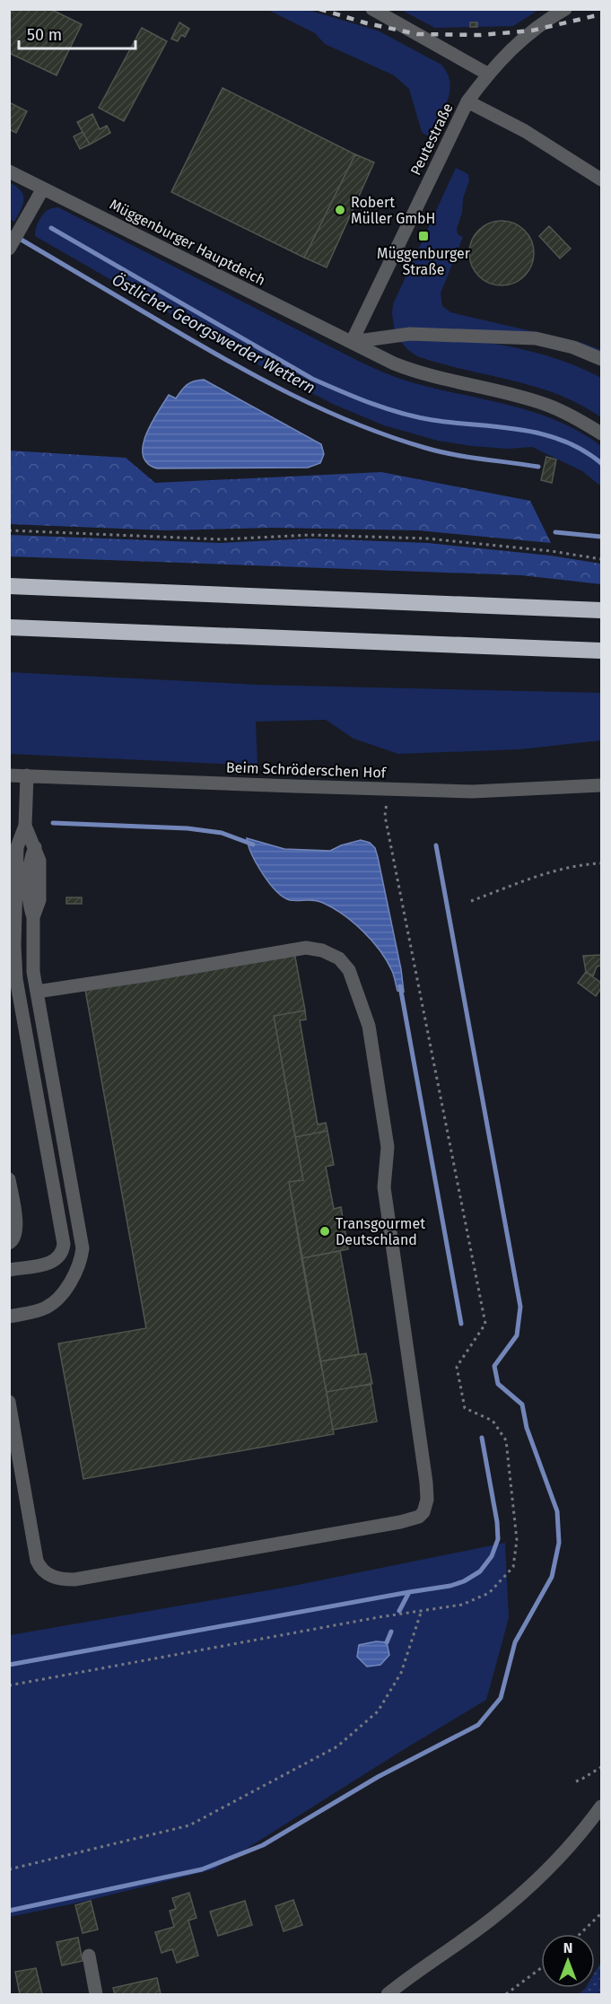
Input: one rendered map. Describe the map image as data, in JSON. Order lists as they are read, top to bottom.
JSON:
{
  "streets": {
    "street": ["Peutestraße", "Müggenburger Hauptdeich", "Beim Schröderschen Hof"]
  },
  "crossings": [
    ["Peutestraße", "Müggenburger Hauptdeich"]
  ],
  "water": ["Östlicher Georgswerder Wettern"],
  "places": {
    "other": ["Robert Müller GmbH", "Transgourmet Deutschland"],
    "transit": ["Müggenburger Straße"]
  },
  "scale_bar": "50 m",
  "north": "top"
}
